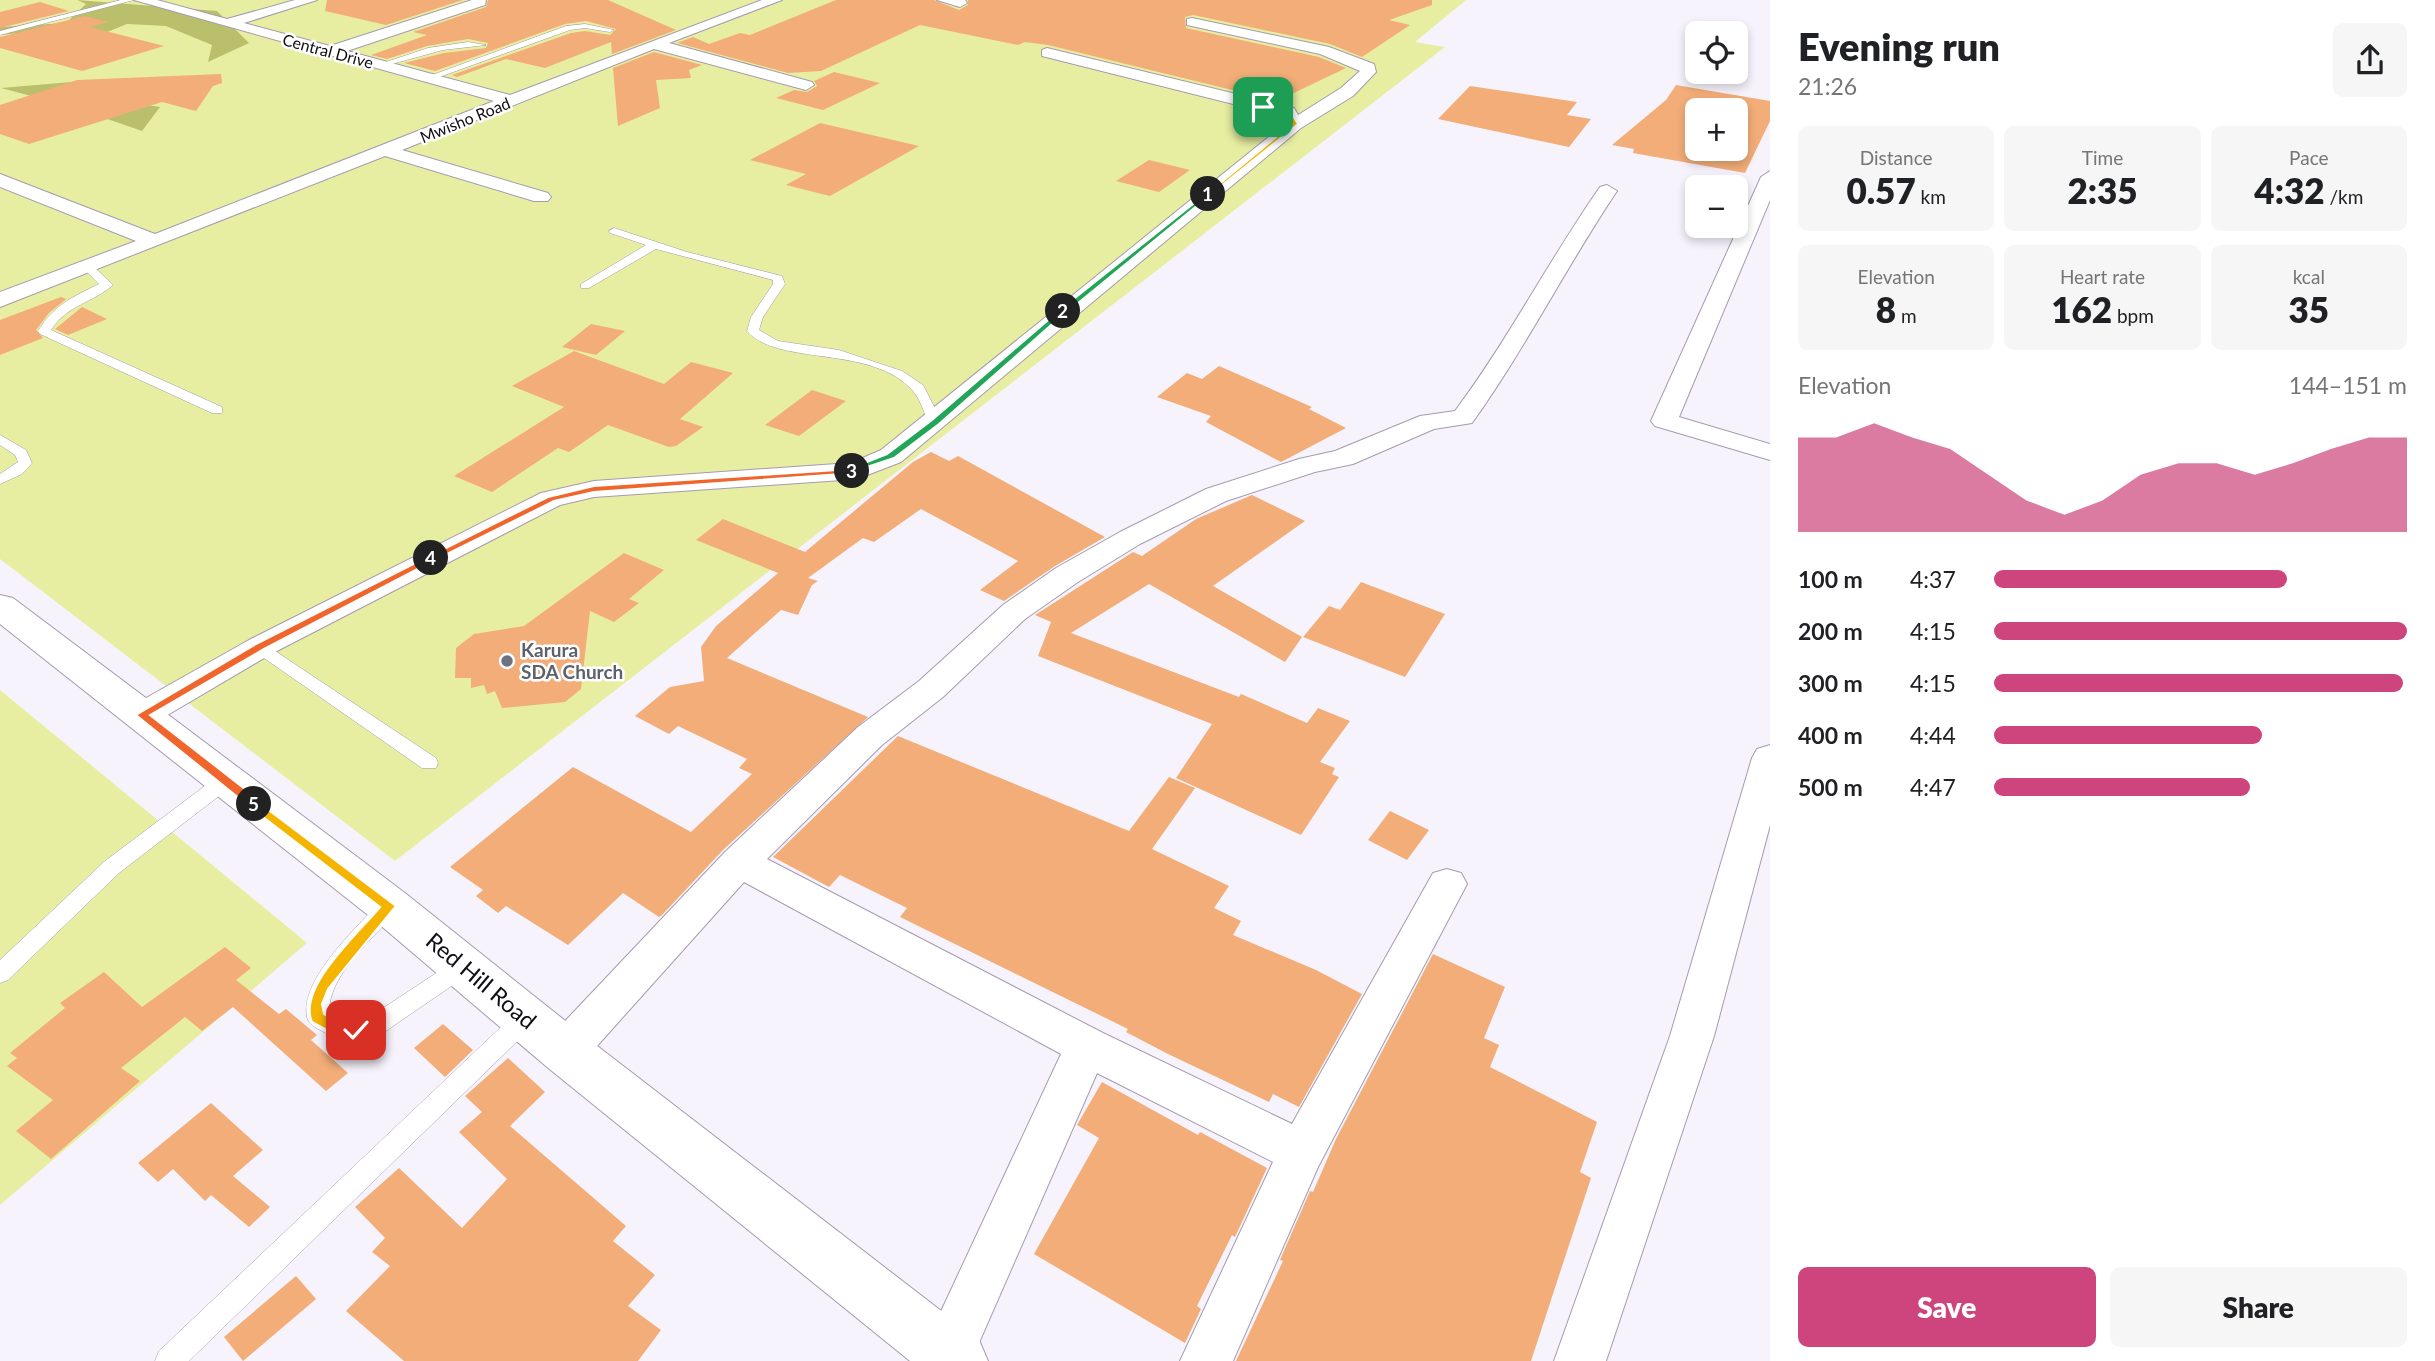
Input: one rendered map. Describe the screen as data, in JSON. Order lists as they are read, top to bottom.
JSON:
{
  "streets": {
    "street": ["Central Drive", "Mwisho Road", "Red Hill Road"]
  },
  "crossings": [
    ["Central Drive", "Mwisho Road"]
  ],
  "places": ["Karura SDA Church"],
  "page": {
    "heading": ["Evening run", "21:26"],
    "map_buttons": ["+", "−"],
    "stats": [
      ["Distance", "0.57 km"],
      ["Time", "2:35"],
      ["Pace", "4:32 /km"],
      ["Elevation", "8 m"],
      ["Heart rate", "162 bpm"],
      ["kcal", "35"]
    ],
    "pins": [
      "1",
      "2",
      "3",
      "4",
      "5"
    ],
    "chart": ["Elevation", "144–151 m"],
    "list": [
      {
        "name": "100 m",
        "note": "4:37"
      },
      {
        "name": "200 m",
        "note": "4:15"
      },
      {
        "name": "300 m",
        "note": "4:15"
      },
      {
        "name": "400 m",
        "note": "4:44"
      },
      {
        "name": "500 m",
        "note": "4:47"
      }
    ],
    "buttons": ["Save", "Share"]
  }
}
